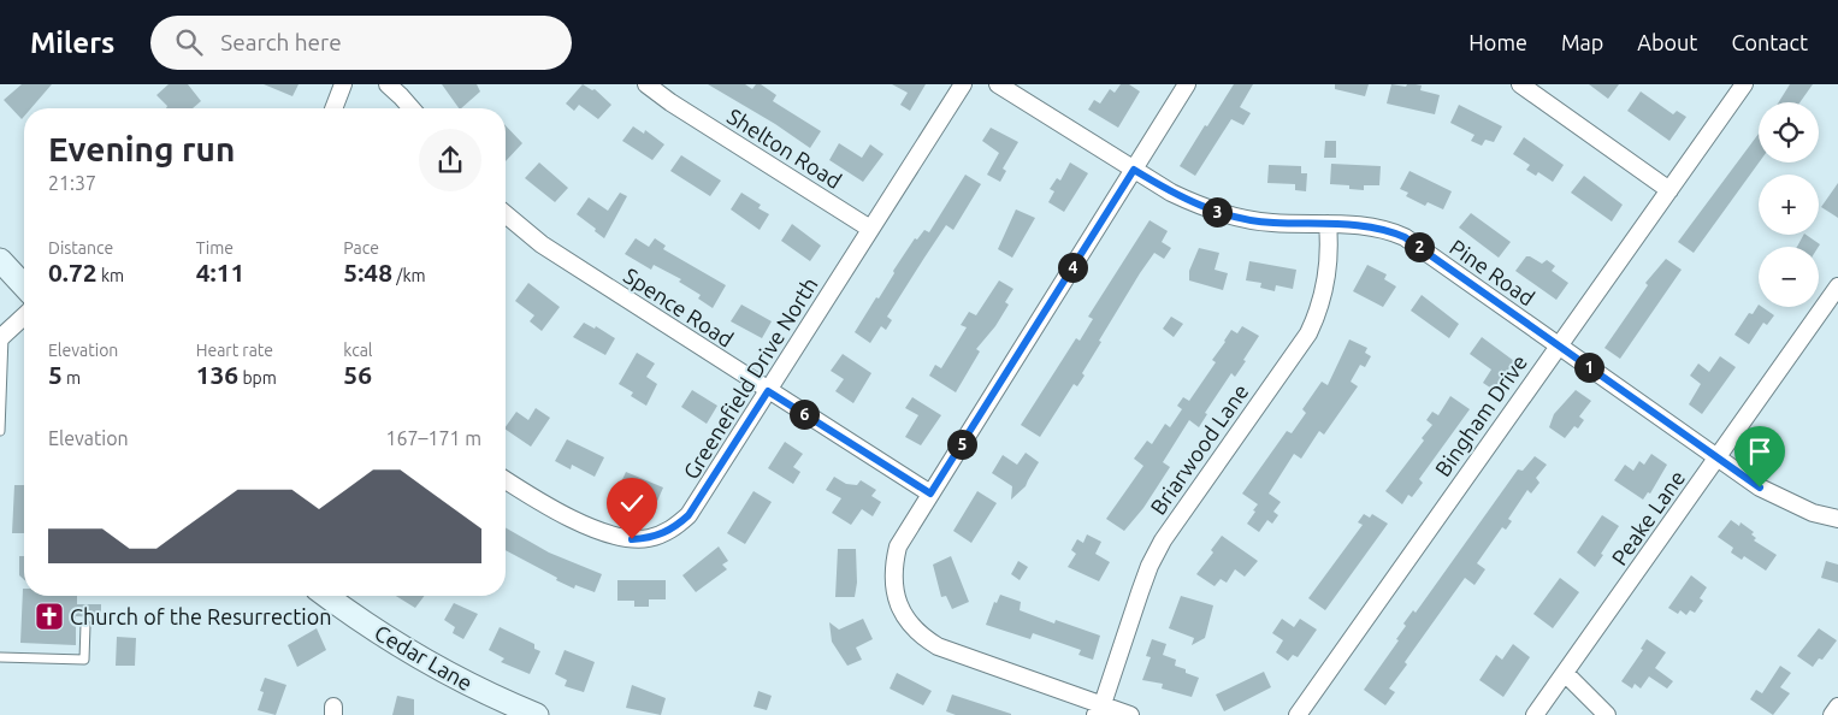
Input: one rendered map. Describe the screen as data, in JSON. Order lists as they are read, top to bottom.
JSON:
{
  "streets": {
    "main road": ["Cedar Lane"],
    "street": [
      "Shelton Road",
      "Pine Road",
      "Spence Road",
      "Greenefield Drive North",
      "Bingham Drive",
      "Briarwood Lane",
      "Peake Lane"
    ]
  },
  "crossings": [
    ["Shelton Road", "Greenefield Drive North"],
    ["Pine Road", "Bingham Drive"],
    ["Pine Road", "Briarwood Lane"],
    ["Pine Road", "Peake Lane"],
    ["Spence Road", "Greenefield Drive North"]
  ],
  "places": {
    "church": ["Church of the Resurrection"]
  },
  "page": {
    "header": "Milers",
    "search": "Search here",
    "nav": [
      "Home",
      "Map",
      "About",
      "Contact"
    ],
    "map_buttons": ["+", "−"],
    "heading": ["Evening run", "21:37"],
    "pins": [
      "3",
      "2",
      "4",
      "1",
      "6",
      "5"
    ],
    "stats": [
      ["Distance", "0.72 km"],
      ["Time", "4:11"],
      ["Pace", "5:48 /km"],
      ["Elevation", "5 m"],
      ["Heart rate", "136 bpm"],
      ["kcal", "56"]
    ],
    "chart": ["Elevation", "167–171 m"]
  }
}
